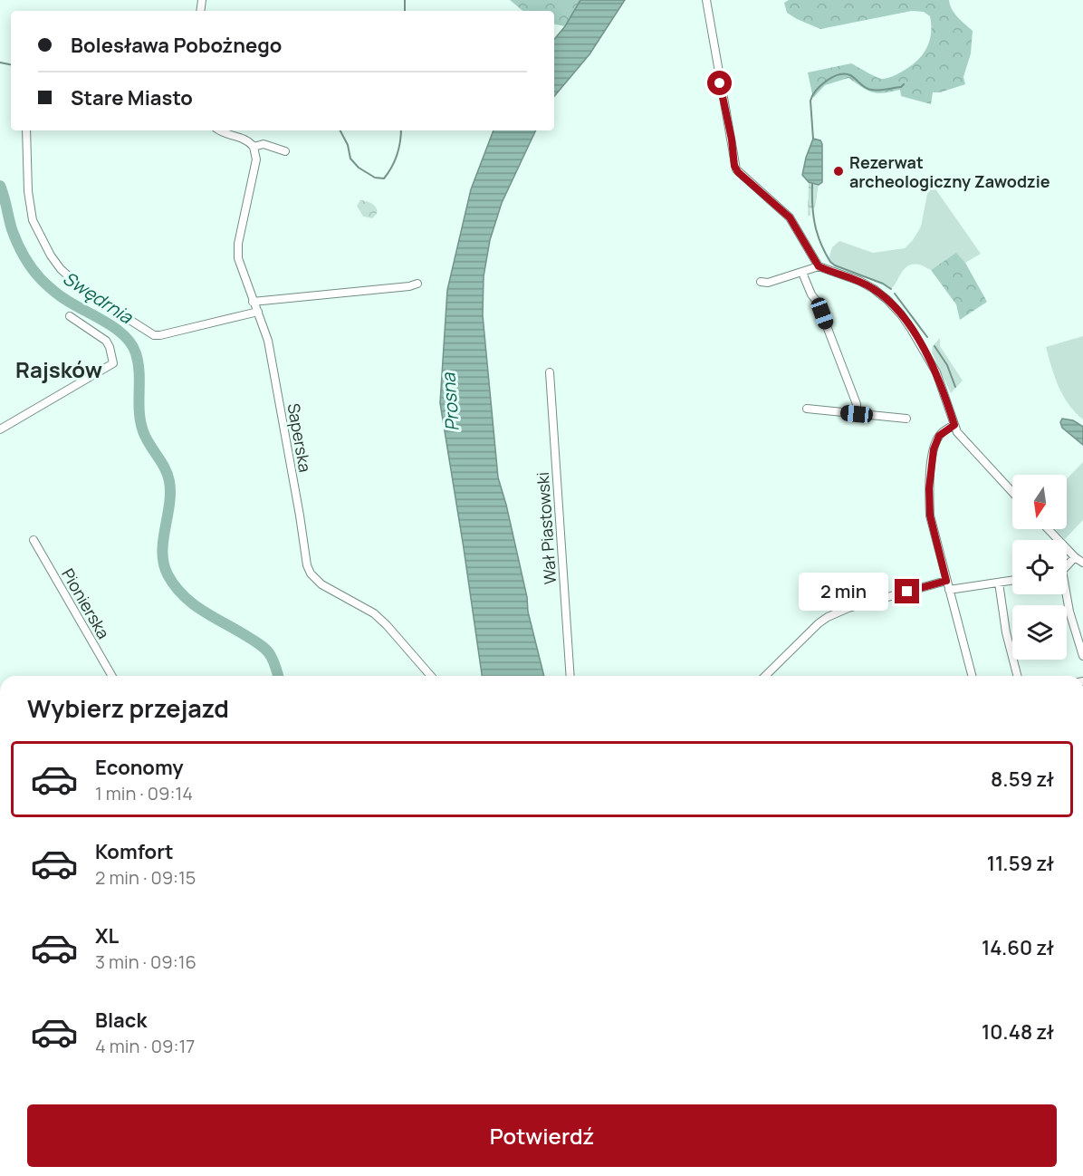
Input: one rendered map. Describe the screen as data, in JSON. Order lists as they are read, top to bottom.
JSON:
{
  "streets": {
    "street": ["Saperska", "Wał Piastowski", "Pionierska"]
  },
  "districts": ["Rajsków"],
  "water": ["Swędrnia", "Prosna"],
  "places": ["Rezerwat archeologiczny Zawodzie"],
  "north": "bottom",
  "page": {
    "banner": ["Bolesława Pobożnego", "Stare Miasto"],
    "bubble": "2 min",
    "heading": "Wybierz przejazd",
    "list": [
      {
        "name": "Economy",
        "note": "1 min · 09:14",
        "value": "8.59 zł"
      },
      {
        "name": "Komfort",
        "note": "2 min · 09:15",
        "value": "11.59 zł"
      },
      {
        "name": "XL",
        "note": "3 min · 09:16",
        "value": "14.60 zł"
      },
      {
        "name": "Black",
        "note": "4 min · 09:17",
        "value": "10.48 zł"
      }
    ],
    "buttons": "Potwierdź"
  }
}
